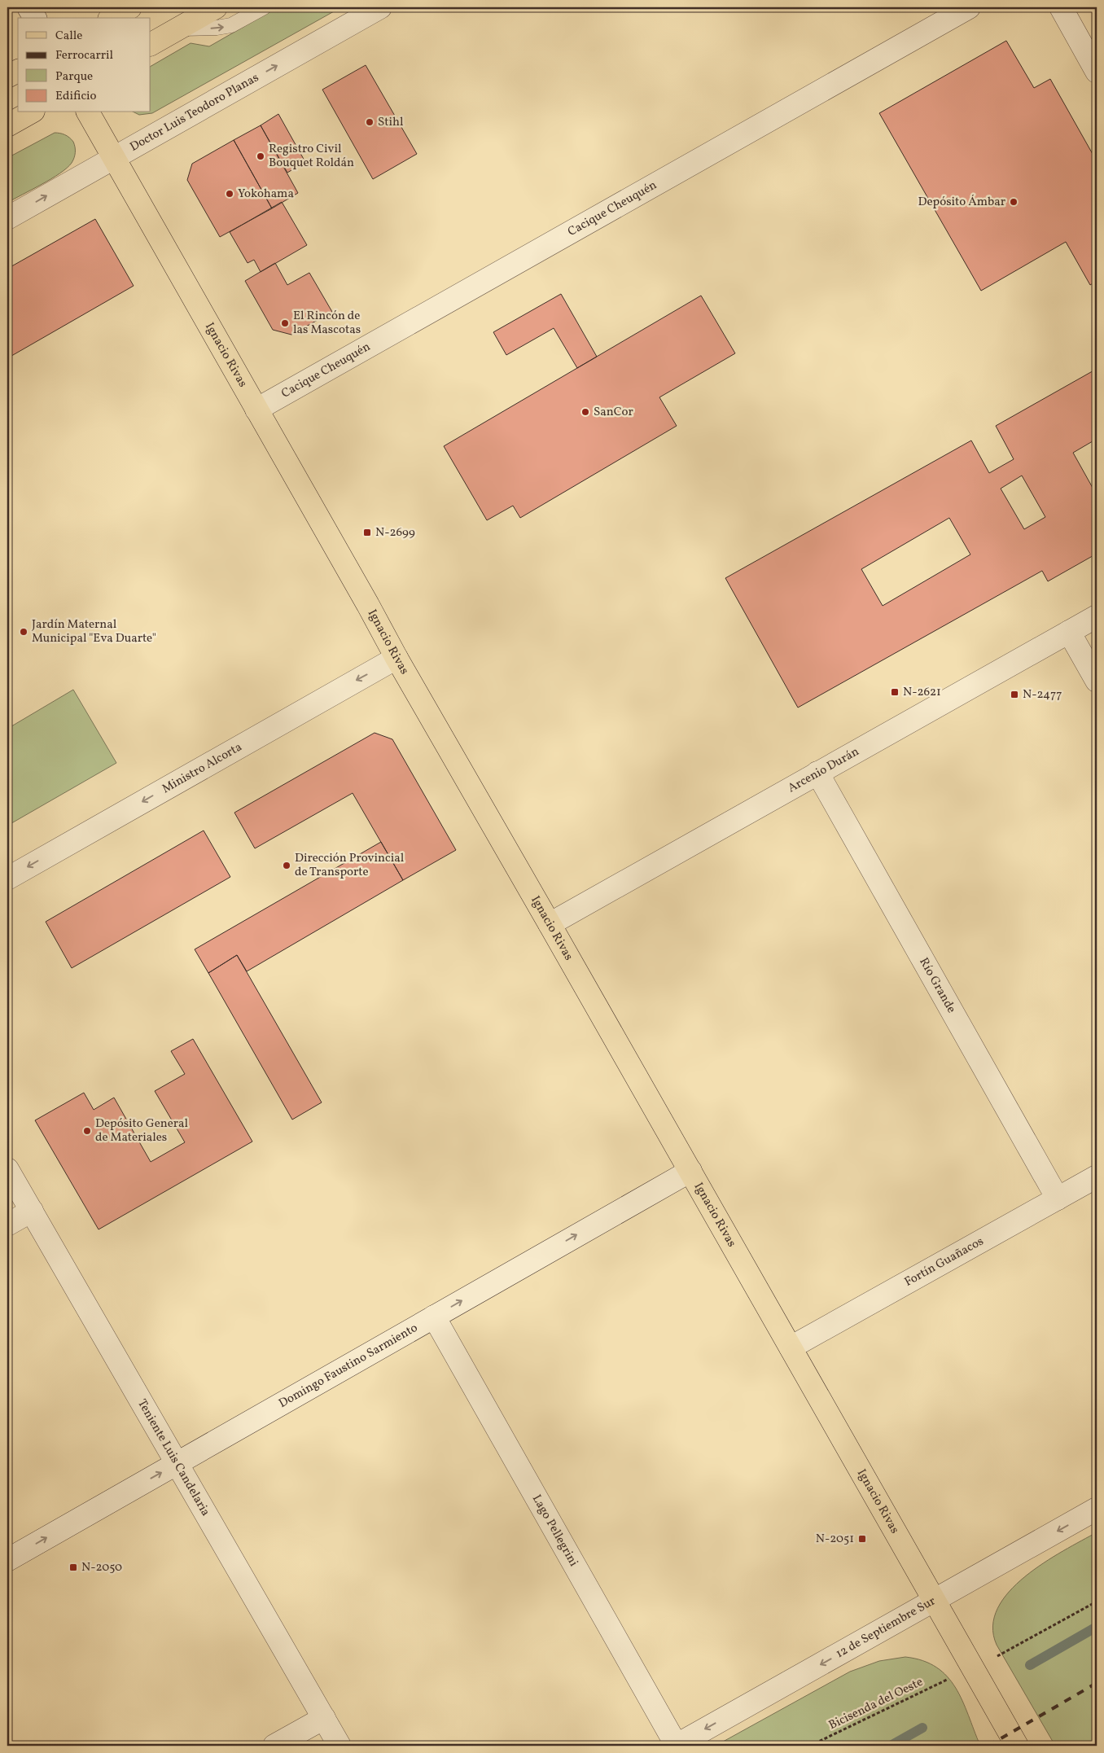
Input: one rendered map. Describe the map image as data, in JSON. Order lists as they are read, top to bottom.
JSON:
{
  "streets": {
    "main road": ["Ignacio Rivas"],
    "street": [
      "Doctor Luis Teodoro Planas",
      "Cacique Cheuquén",
      "Ministro Alcorta",
      "Arcenio Durán",
      "Río Grande",
      "Fortín Guañacos",
      "Domingo Faustino Sarmiento",
      "Teniente Luis Candelaria",
      "Lago Pellegrini",
      "12 de Septiembre Sur"
    ],
    "path": ["Bicisenda del Oeste"]
  },
  "crossings": [
    ["Doctor Luis Teodoro Planas", "Ignacio Rivas"],
    ["Cacique Cheuquén", "Ignacio Rivas"],
    ["Ignacio Rivas", "Ministro Alcorta"],
    ["Ignacio Rivas", "Arcenio Durán"],
    ["Ignacio Rivas", "Fortín Guañacos"],
    ["Ignacio Rivas", "Domingo Faustino Sarmiento"],
    ["Ignacio Rivas", "12 de Septiembre Sur"],
    ["Arcenio Durán", "Río Grande"],
    ["Río Grande", "Fortín Guañacos"],
    ["Domingo Faustino Sarmiento", "Teniente Luis Candelaria"],
    ["Domingo Faustino Sarmiento", "Lago Pellegrini"],
    ["Lago Pellegrini", "12 de Septiembre Sur"]
  ],
  "one_way": [
    "Doctor Luis Teodoro Planas",
    "Ministro Alcorta",
    "Domingo Faustino Sarmiento",
    "12 de Septiembre Sur"
  ],
  "places": {
    "other": [
      "Stihl",
      "Registro Civil Bouquet Roldán",
      "Yokohama",
      "Depósito Ámbar",
      "El Rincón de las Mascotas",
      "SanCor",
      "Jardín Maternal Municipal \"Eva Duarte\"",
      "Dirección Provincial de Transporte",
      "Depósito General de Materiales"
    ],
    "transit": [
      "N-2699",
      "N-2621",
      "N-2477",
      "N-2051",
      "N-2050"
    ]
  },
  "legend": [
    "Calle",
    "Ferrocarril",
    "Parque",
    "Edificio"
  ]
}
